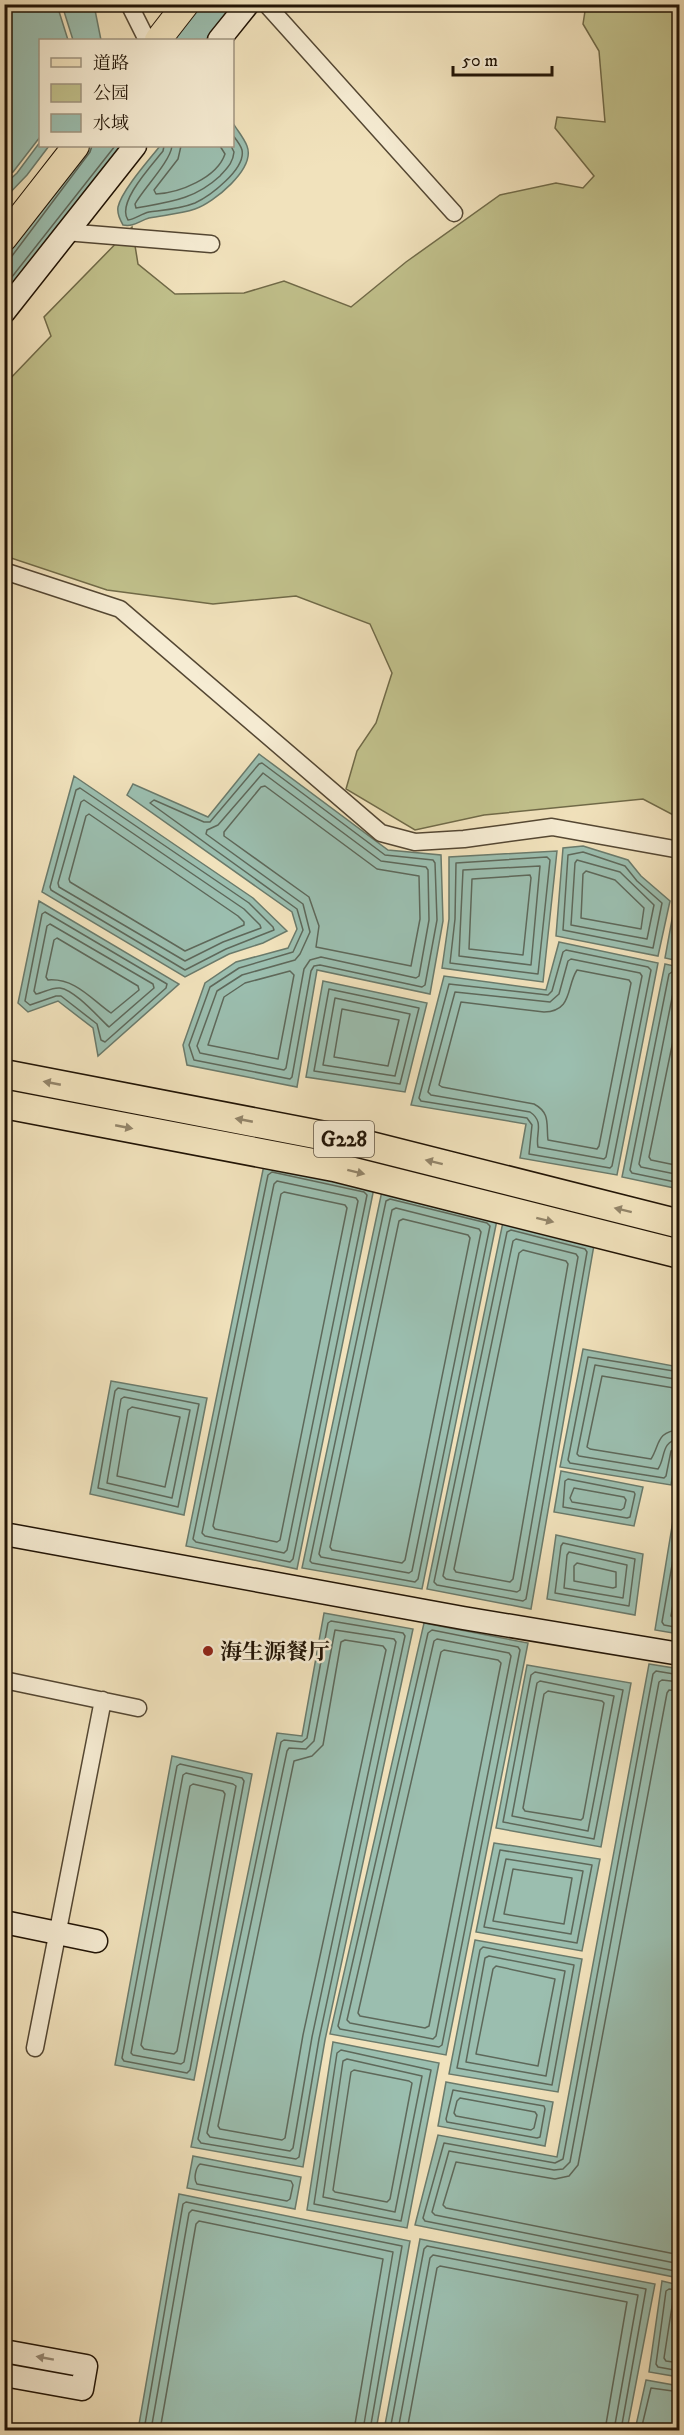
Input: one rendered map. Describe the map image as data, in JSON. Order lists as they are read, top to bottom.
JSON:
{
  "streets": {
    "highway": ["G228"]
  },
  "places": ["海生源餐厅"],
  "legend": ["道路", "公园", "水域"],
  "scale_bar": "50 m"
}
